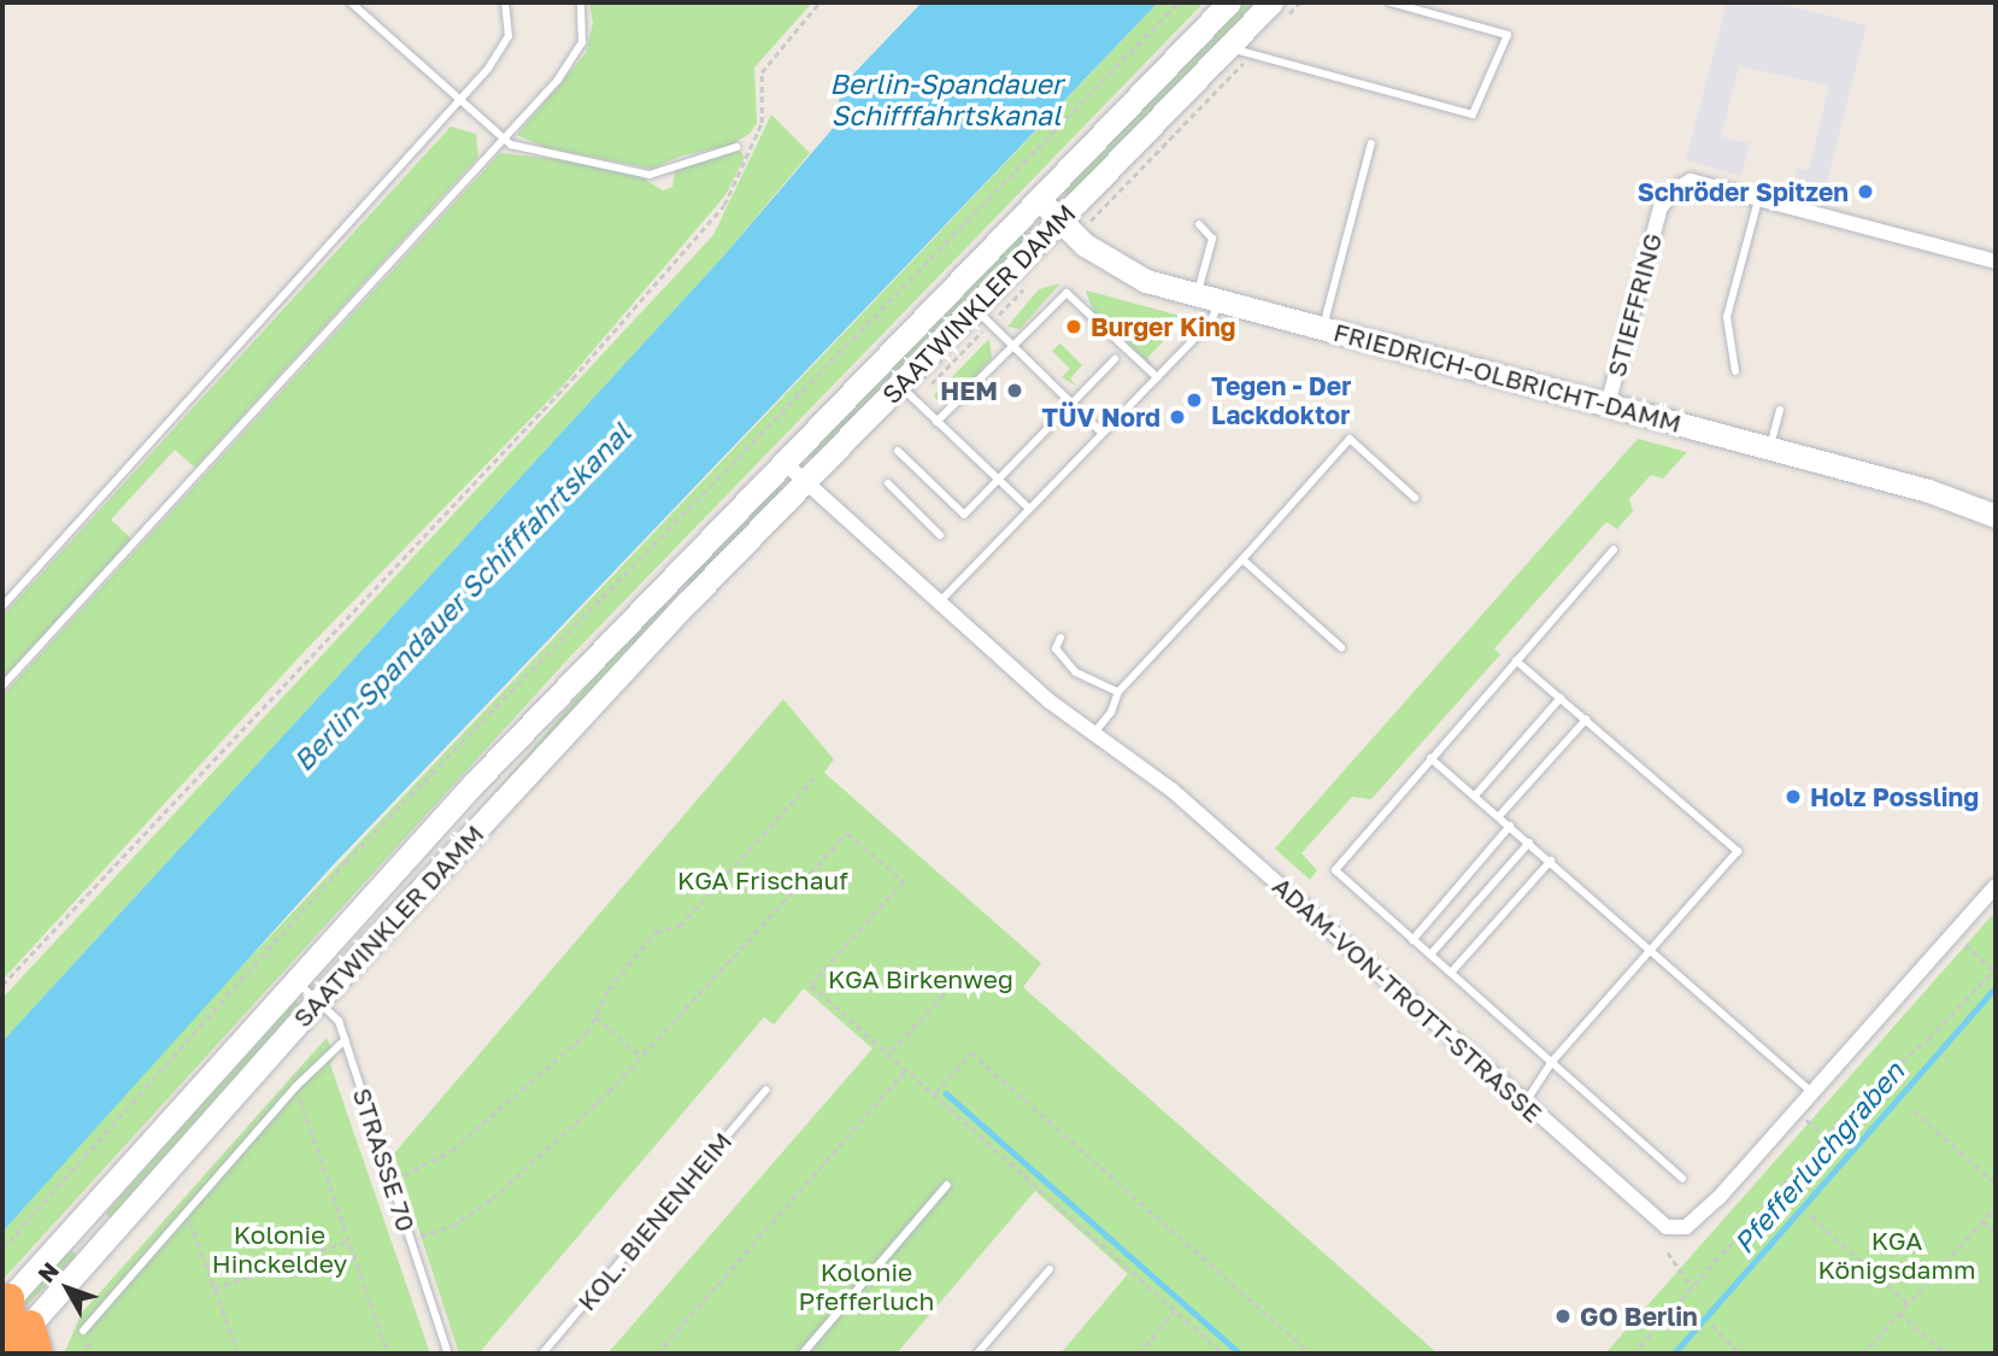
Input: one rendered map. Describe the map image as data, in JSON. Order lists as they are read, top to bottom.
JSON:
{
  "streets": {
    "main road": ["SAATWINKLER DAMM", "FRIEDRICH-OLBRICHT-DAMM"],
    "street": ["STIEFFRING", "ADAM-VON-TROTT-STRASSE"],
    "lane": ["STRASSE 70", "KOL. BIENENHEIM"]
  },
  "crossings": [
    ["SAATWINKLER DAMM", "FRIEDRICH-OLBRICHT-DAMM"],
    ["SAATWINKLER DAMM", "ADAM-VON-TROTT-STRASSE"],
    ["SAATWINKLER DAMM", "STRASSE 70"],
    ["STIEFFRING", "FRIEDRICH-OLBRICHT-DAMM"]
  ],
  "water": ["Berlin-Spandauer Schifffahrtskanal", "Pfefferluchgraben"],
  "parks": [
    "KGA Frischauf",
    "KGA Birkenweg",
    "Kolonie Hinckeldey",
    "KGA Königsdamm",
    "Kolonie Pfefferluch"
  ],
  "places": [
    "Schröder Spitzen",
    "Burger King",
    "HEM",
    "Tegen - Der Lackdoktor",
    "TÜV Nord",
    "Holz Possling",
    "GO Berlin"
  ],
  "north": "top left"
}
